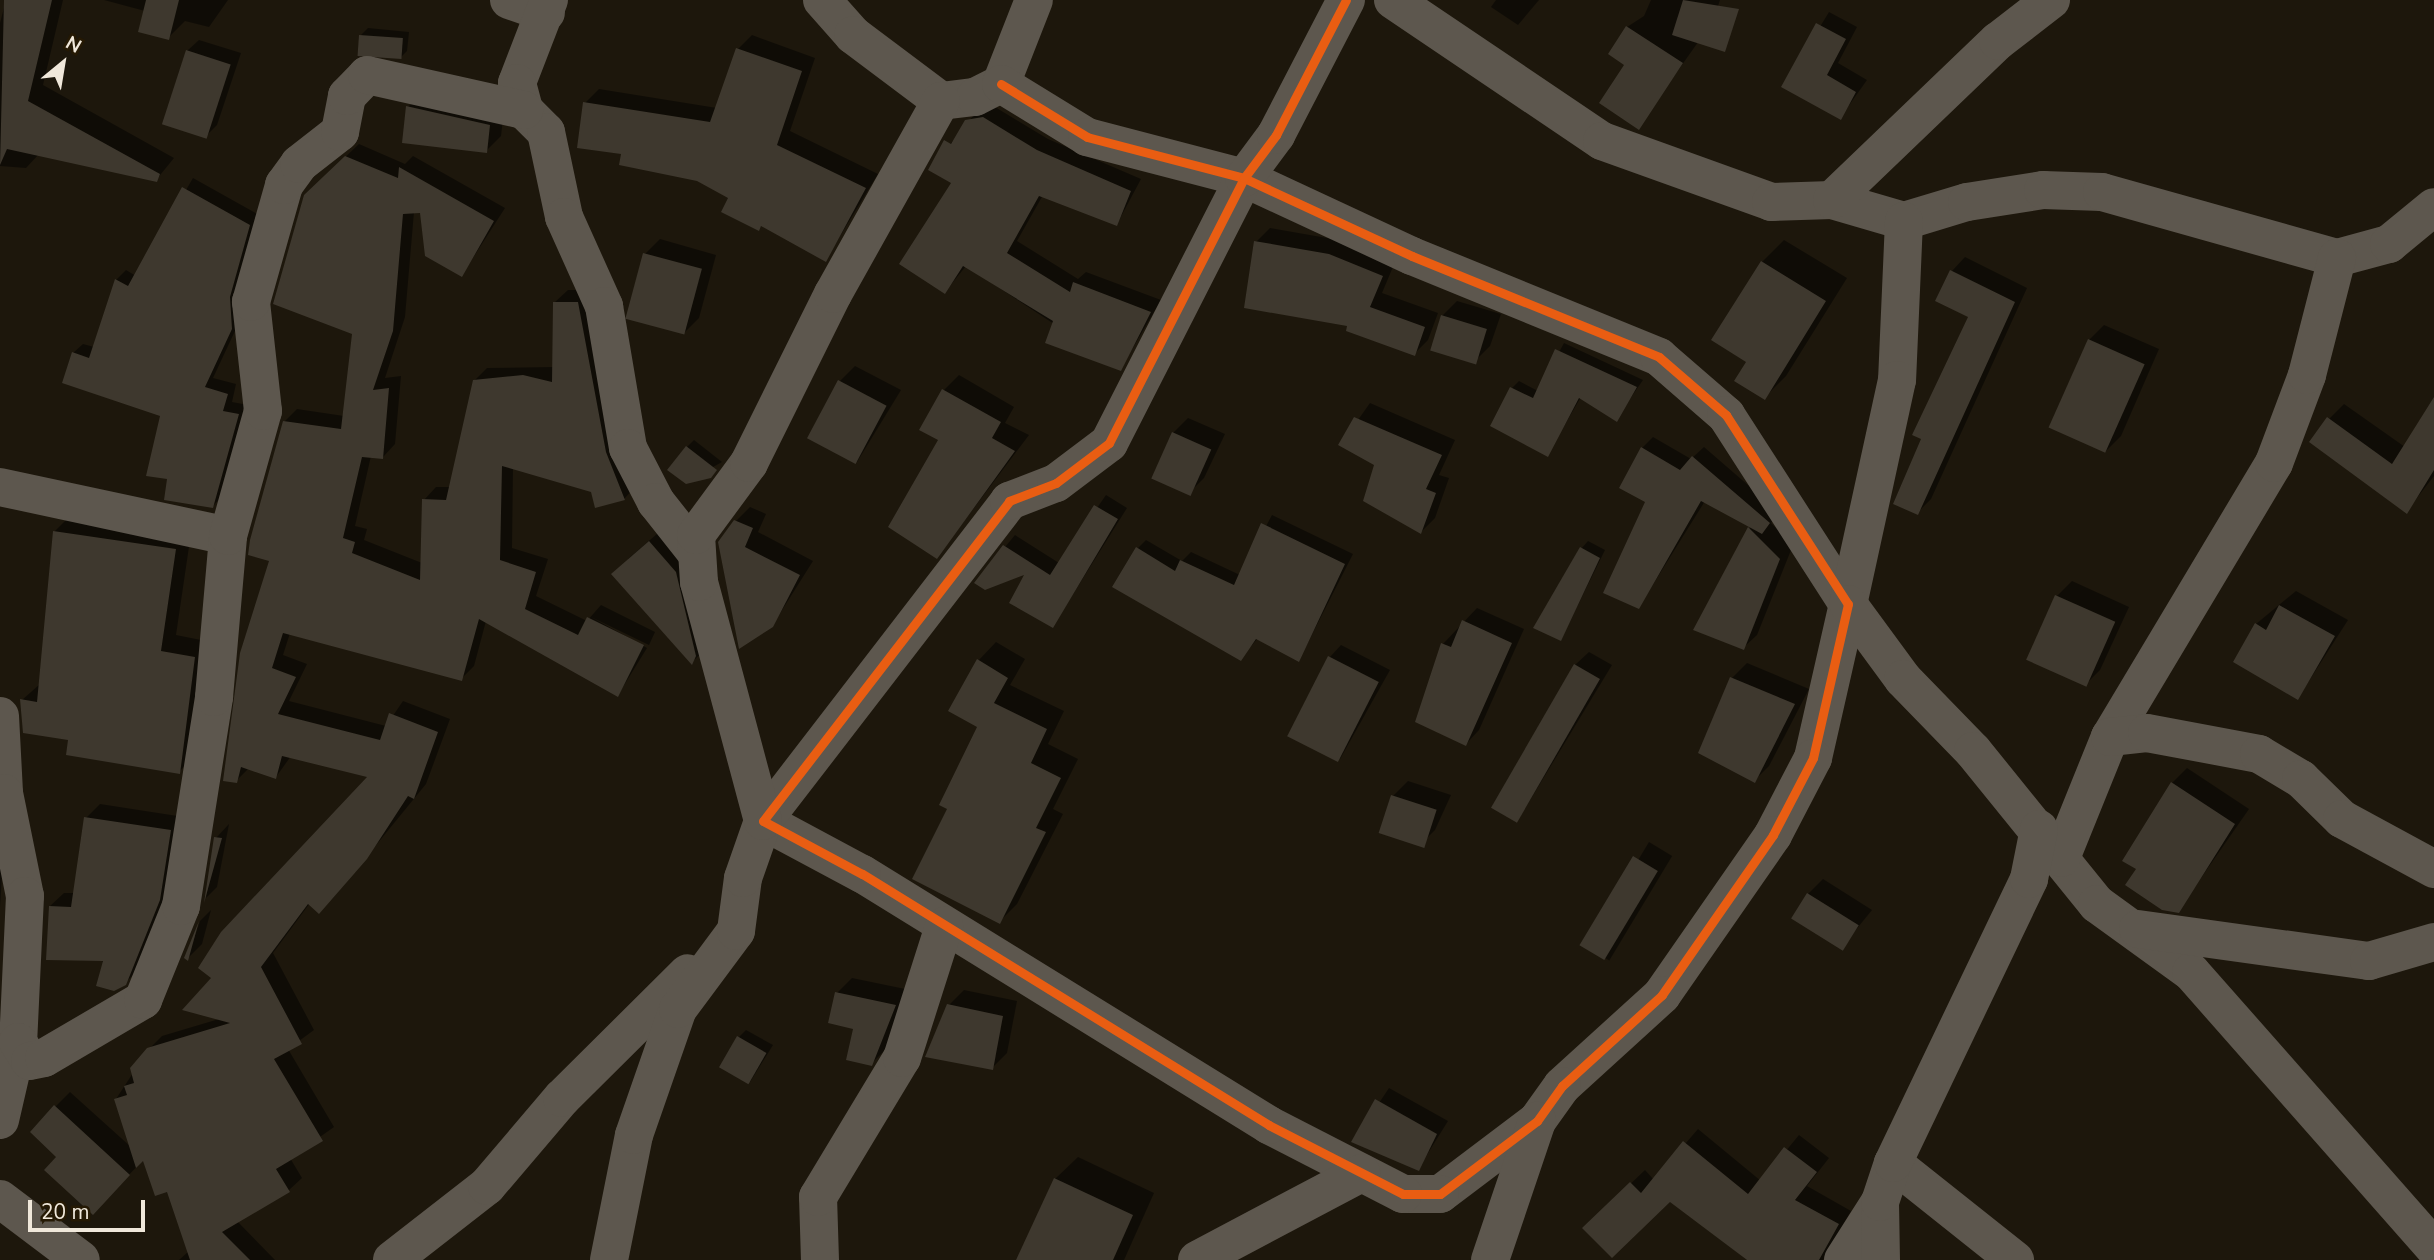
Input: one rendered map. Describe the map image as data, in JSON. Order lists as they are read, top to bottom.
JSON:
{
  "scale_bar": "20 m",
  "north": "top right"
}
